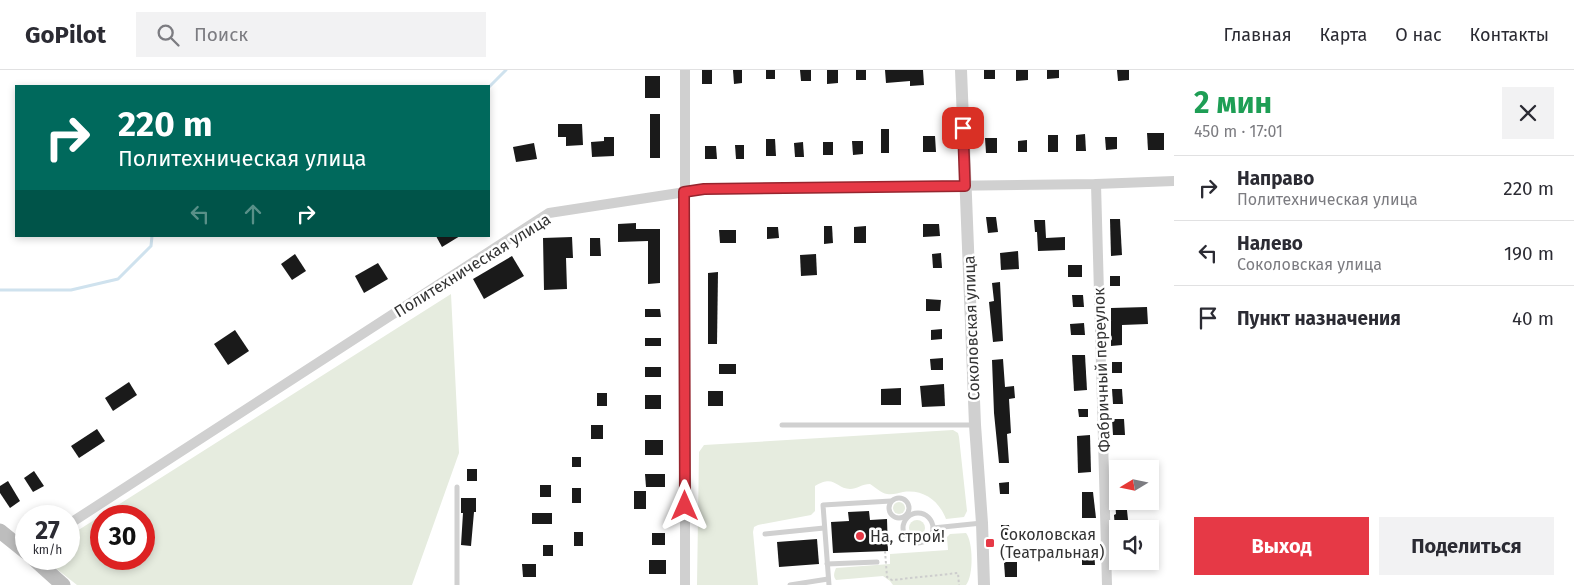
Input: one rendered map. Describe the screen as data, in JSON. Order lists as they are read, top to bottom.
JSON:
{
  "streets": {
    "street": ["Политехническая улица", "Соколовская улица", "Фабричный переулок"]
  },
  "crossings": [
    ["Политехническая улица", "Соколовская улица"],
    ["Политехническая улица", "Фабричный переулок"]
  ],
  "places": {
    "other": ["На, строй!"],
    "transit": ["Соколовская (Театральная)"]
  },
  "north": "left",
  "page": {
    "header": "GoPilot",
    "search": "Поиск",
    "nav": [
      "Главная",
      "Карта",
      "О нас",
      "Контакты"
    ],
    "heading": ["2 мин", "450 m · 17:01"],
    "turn": ["220 m", "Политехническая улица"],
    "list": [
      {
        "name": "Направо",
        "note": "Политехническая улица",
        "value": "220 m"
      },
      {
        "name": "Налево",
        "note": "Соколовская улица",
        "value": "190 m"
      },
      {
        "name": "Пункт назначения",
        "value": "40 m"
      }
    ],
    "speed": "27 km/h",
    "limit": "30",
    "buttons": ["Выход", "Поделиться"]
  }
}
